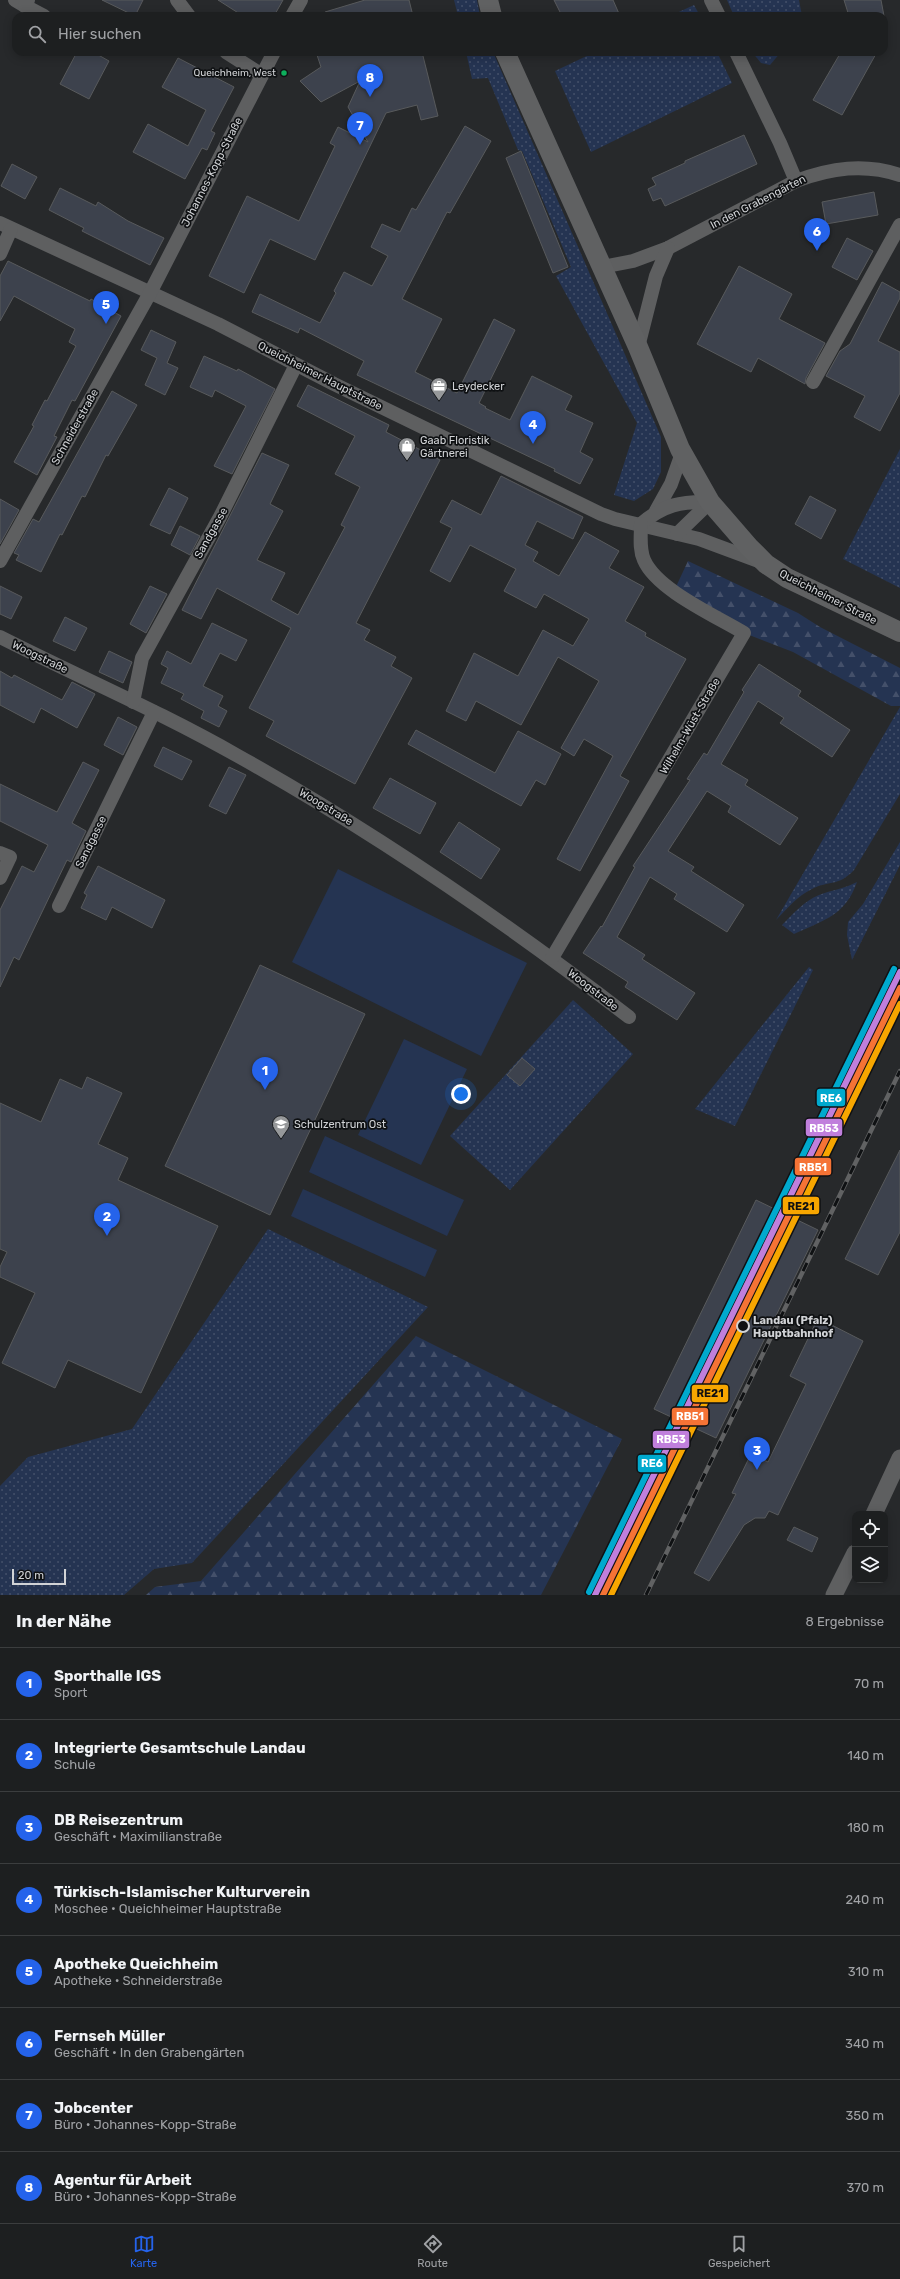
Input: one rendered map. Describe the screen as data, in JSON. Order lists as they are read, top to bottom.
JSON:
{
  "streets": {
    "main road": ["Queichheimer Straße"],
    "street": [
      "Johannes-Kopp-Straße",
      "In den Grabengärten",
      "Queichheimer Hauptstraße",
      "Schneiderstraße",
      "Sandgasse",
      "Woogstraße",
      "Wilhelm-Wüst-Straße"
    ]
  },
  "crossings": [
    ["Johannes-Kopp-Straße", "Queichheimer Hauptstraße"],
    ["Johannes-Kopp-Straße", "Schneiderstraße"],
    ["In den Grabengärten", "Queichheimer Straße"],
    ["Queichheimer Hauptstraße", "Schneiderstraße"],
    ["Queichheimer Hauptstraße", "Sandgasse"],
    ["Queichheimer Hauptstraße", "Queichheimer Straße"],
    ["Queichheimer Hauptstraße", "Wilhelm-Wüst-Straße"],
    ["Sandgasse", "Woogstraße"],
    ["Woogstraße", "Wilhelm-Wüst-Straße"]
  ],
  "places": {
    "other": ["Queichheim, West", "Landau (Pfalz) Hauptbahnhof"],
    "office": ["Leydecker"],
    "shop": ["Gaab Floristik Gärtnerei"],
    "school or university": ["Schulzentrum Ost"]
  },
  "lines": [
    "transit line RE6",
    "transit line RB53",
    "transit line RB51",
    "transit line RE21"
  ],
  "scale_bar": "20 m",
  "page": {
    "search": "Hier suchen",
    "pins": [
      "8",
      "7",
      "6",
      "5",
      "4",
      "1",
      "2",
      "3"
    ],
    "scale": "20 m",
    "heading": ["In der Nähe", "8 Ergebnisse"],
    "list": [
      {
        "mark": "1",
        "name": "Sporthalle IGS",
        "note": "Sport",
        "value": "70 m"
      },
      {
        "mark": "2",
        "name": "Integrierte Gesamtschule Landau",
        "note": "Schule",
        "value": "140 m"
      },
      {
        "mark": "3",
        "name": "DB Reisezentrum",
        "note": "Geschäft · Maximilianstraße",
        "value": "180 m"
      },
      {
        "mark": "4",
        "name": "Türkisch-Islamischer Kulturverein",
        "note": "Moschee · Queichheimer Hauptstraße",
        "value": "240 m"
      },
      {
        "mark": "5",
        "name": "Apotheke Queichheim",
        "note": "Apotheke · Schneiderstraße",
        "value": "310 m"
      },
      {
        "mark": "6",
        "name": "Fernseh Müller",
        "note": "Geschäft · In den Grabengärten",
        "value": "340 m"
      },
      {
        "mark": "7",
        "name": "Jobcenter",
        "note": "Büro · Johannes-Kopp-Straße",
        "value": "350 m"
      },
      {
        "mark": "8",
        "name": "Agentur für Arbeit",
        "note": "Büro · Johannes-Kopp-Straße",
        "value": "370 m"
      }
    ],
    "nav": ["Karte", "Route", "Gespeichert"]
  }
}
